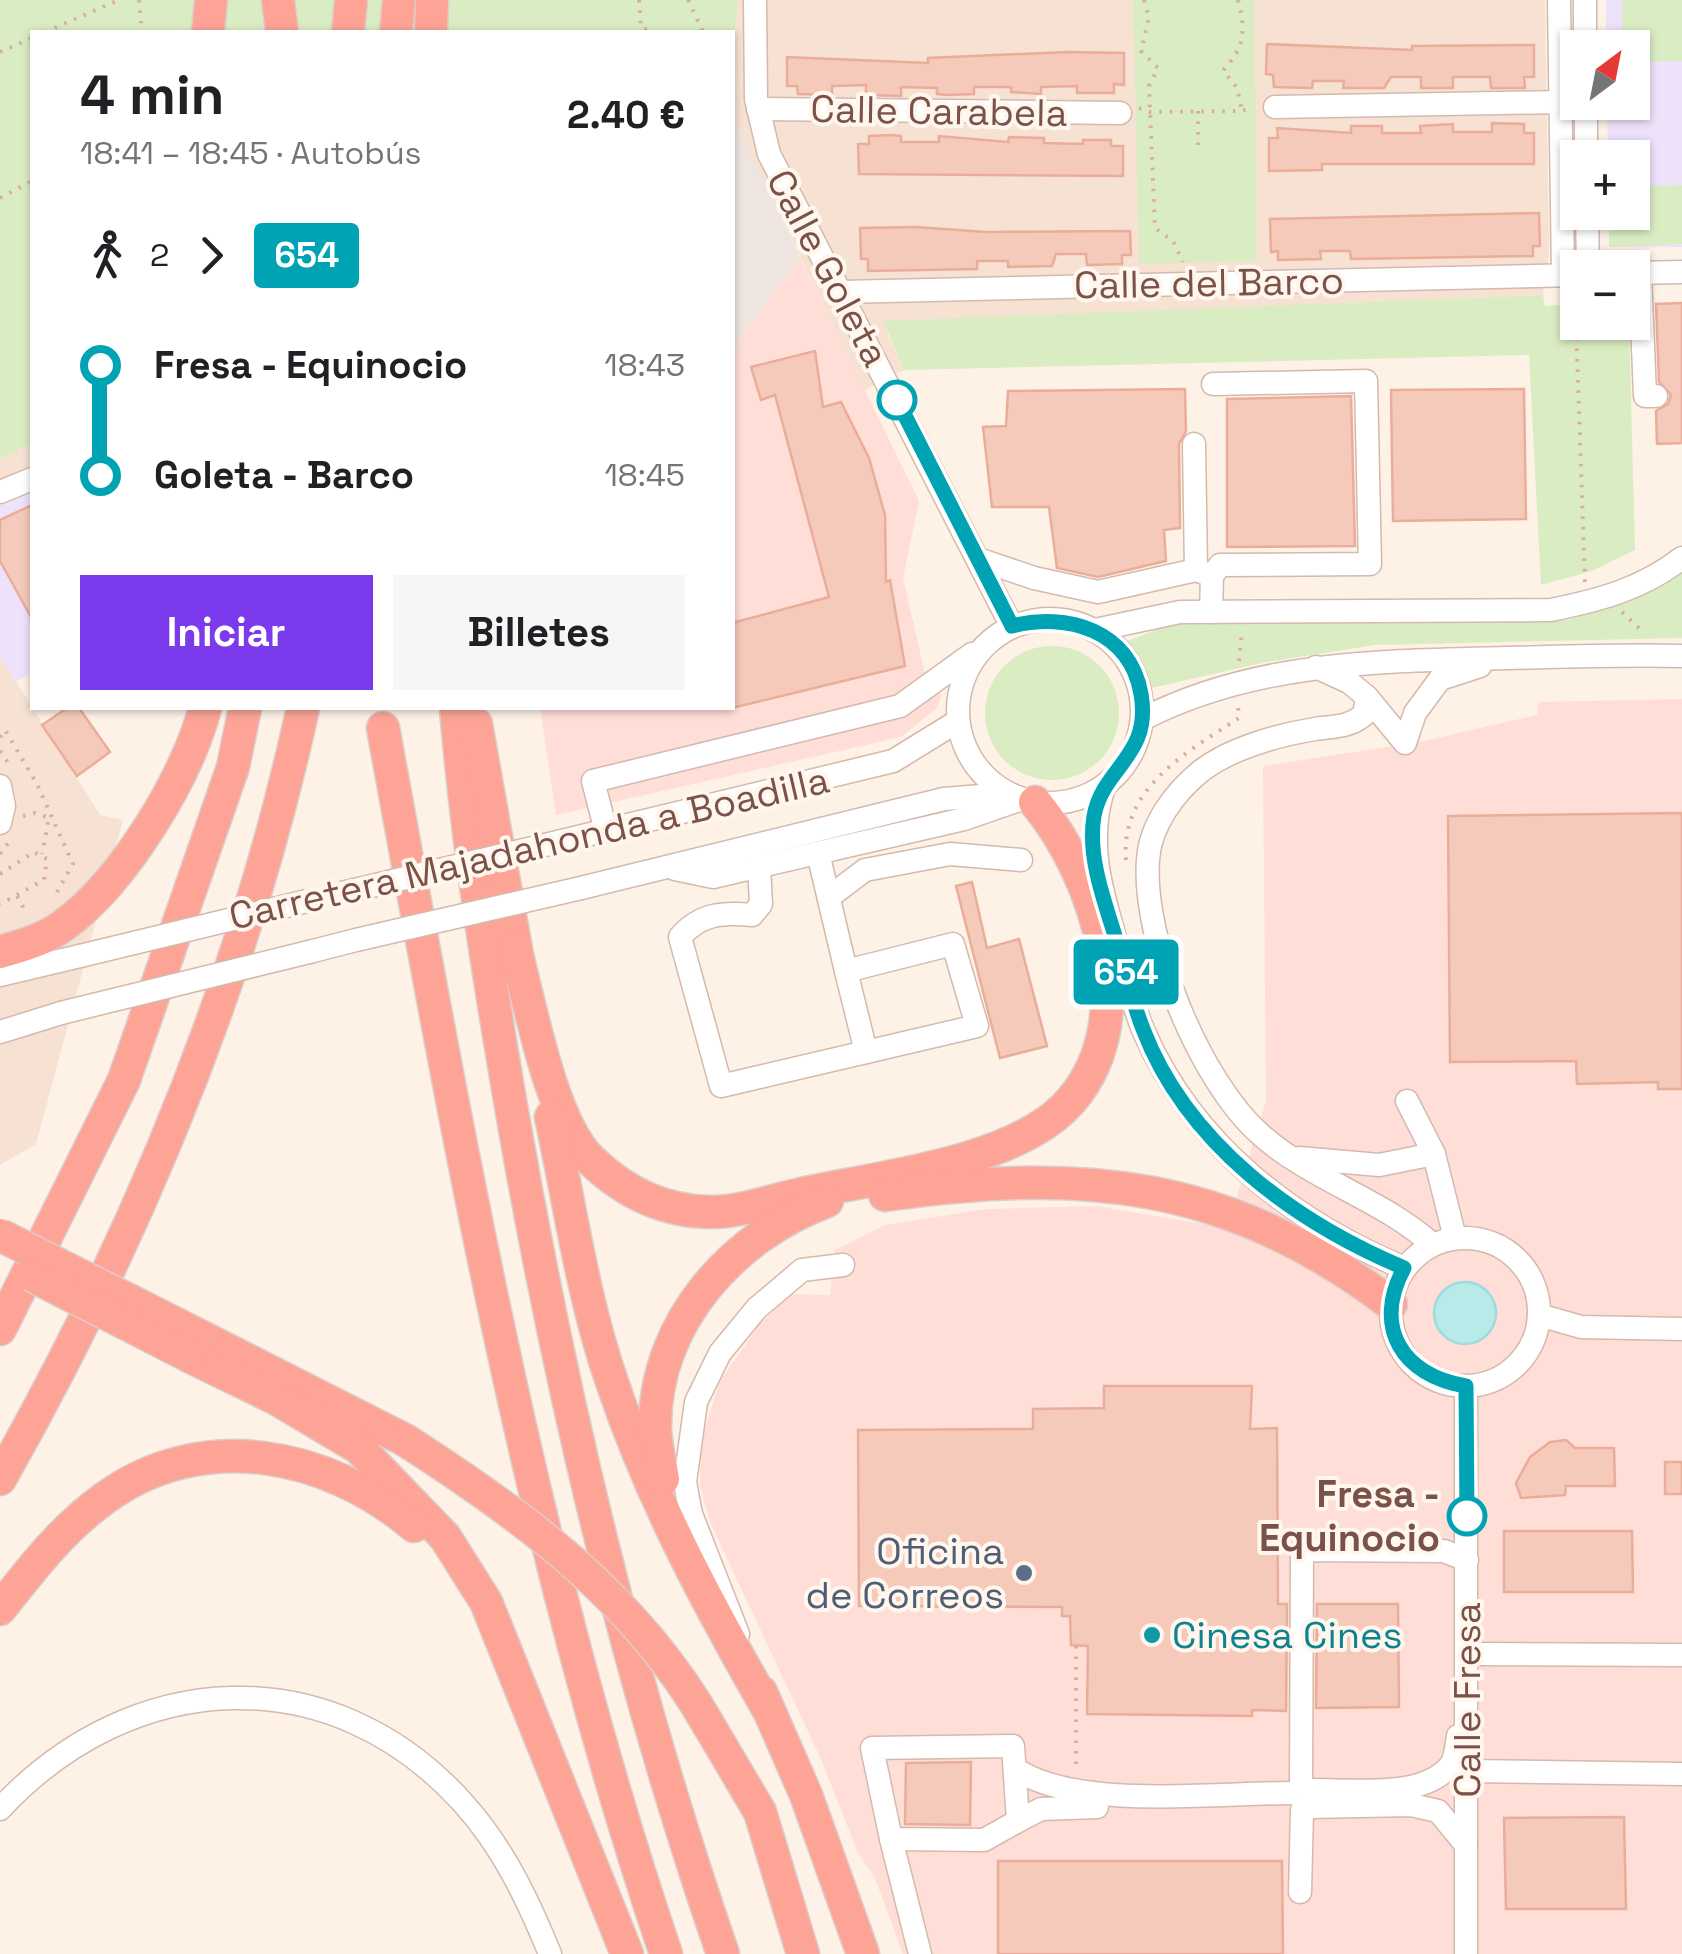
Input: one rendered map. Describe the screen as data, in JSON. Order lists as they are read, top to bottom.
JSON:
{
  "streets": {
    "street": [
      "Calle Carabela",
      "Calle Goleta",
      "Calle del Barco",
      "Carretera Majadahonda a Boadilla",
      "Calle Fresa"
    ]
  },
  "crossings": [
    ["Calle Carabela", "Calle Goleta"],
    ["Calle Goleta", "Calle del Barco"],
    ["Calle Goleta", "Carretera Majadahonda a Boadilla"]
  ],
  "places": ["Fresa - Equinocio", "Oficina de Correos", "Cinesa Cines"],
  "lines": ["bus line 654"],
  "north": "top right",
  "page": {
    "on_map": "654",
    "map_buttons": ["+", "−"],
    "heading": ["4 min", "18:41 – 18:45 · Autobús", "2.40 €"],
    "legs": ["2", "654"],
    "list": [
      {
        "name": "Fresa - Equinocio",
        "value": "18:43"
      },
      {
        "name": "Goleta - Barco",
        "value": "18:45"
      }
    ],
    "buttons": ["Iniciar", "Billetes"]
  }
}
